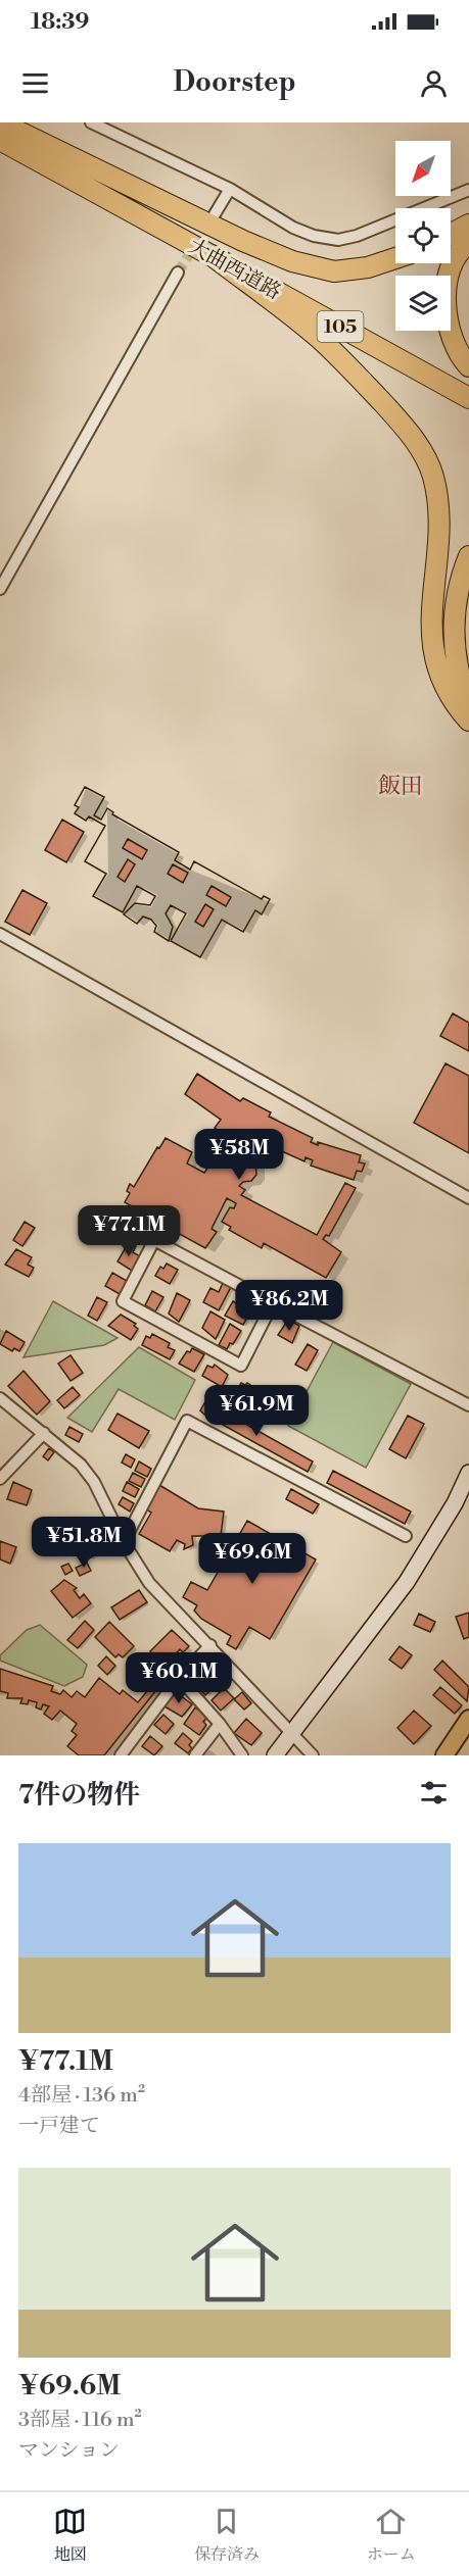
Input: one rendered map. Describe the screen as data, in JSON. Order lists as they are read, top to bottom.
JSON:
{
  "streets": {
    "highway": ["大曲西道路", "105"]
  },
  "districts": ["飯田"],
  "north": "bottom left",
  "page": {
    "status": "18:39",
    "header": "Doorstep",
    "price": [
      "¥58M",
      "¥77.1M",
      "¥86.2M",
      "¥61.9M",
      "¥51.8M",
      "¥69.6M",
      "¥60.1M"
    ],
    "heading": "7件の物件",
    "list": [
      {
        "name": "¥77.1M",
        "note": "4部屋 · 136 m² · 一戸建て"
      },
      {
        "name": "¥69.6M",
        "note": "3部屋 · 116 m² · マンション"
      }
    ],
    "tabs": ["地図", "保存済み", "ホーム"]
  }
}
